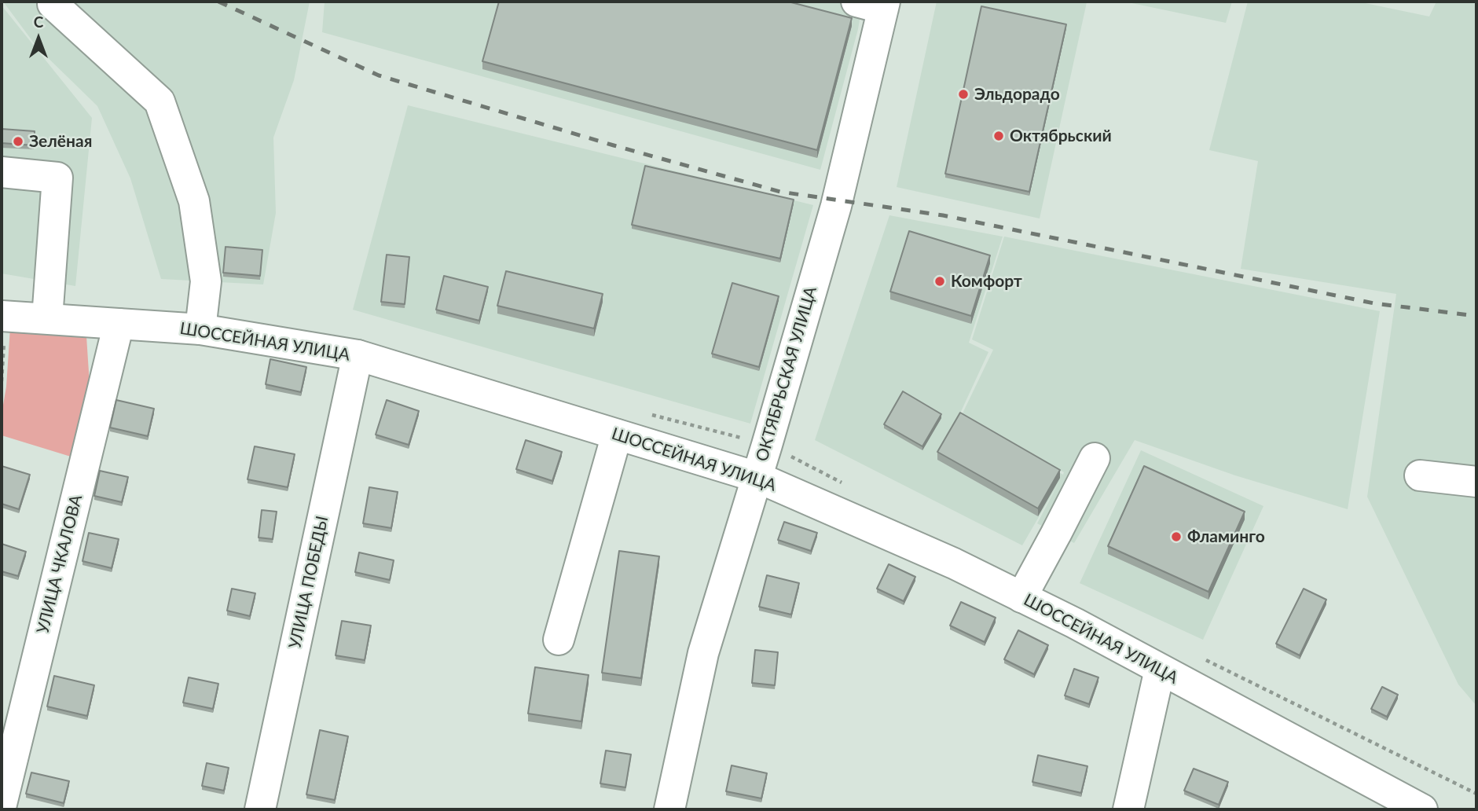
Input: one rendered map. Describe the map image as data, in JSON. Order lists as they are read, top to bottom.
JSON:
{
  "streets": {
    "street": [
      "ШОССЕЙНАЯ УЛИЦА",
      "ОКТЯБРЬСКАЯ УЛИЦА",
      "УЛИЦА ЧКАЛОВА",
      "УЛИЦА ПОБЕДЫ"
    ]
  },
  "crossings": [
    ["ШОССЕЙНАЯ УЛИЦА", "ОКТЯБРЬСКАЯ УЛИЦА"],
    ["ШОССЕЙНАЯ УЛИЦА", "УЛИЦА ЧКАЛОВА"],
    ["ШОССЕЙНАЯ УЛИЦА", "УЛИЦА ПОБЕДЫ"]
  ],
  "places": [
    "Эльдорадо",
    "Октябрьский",
    "Зелёная",
    "Комфорт",
    "Фламинго"
  ],
  "north": "top"
}
